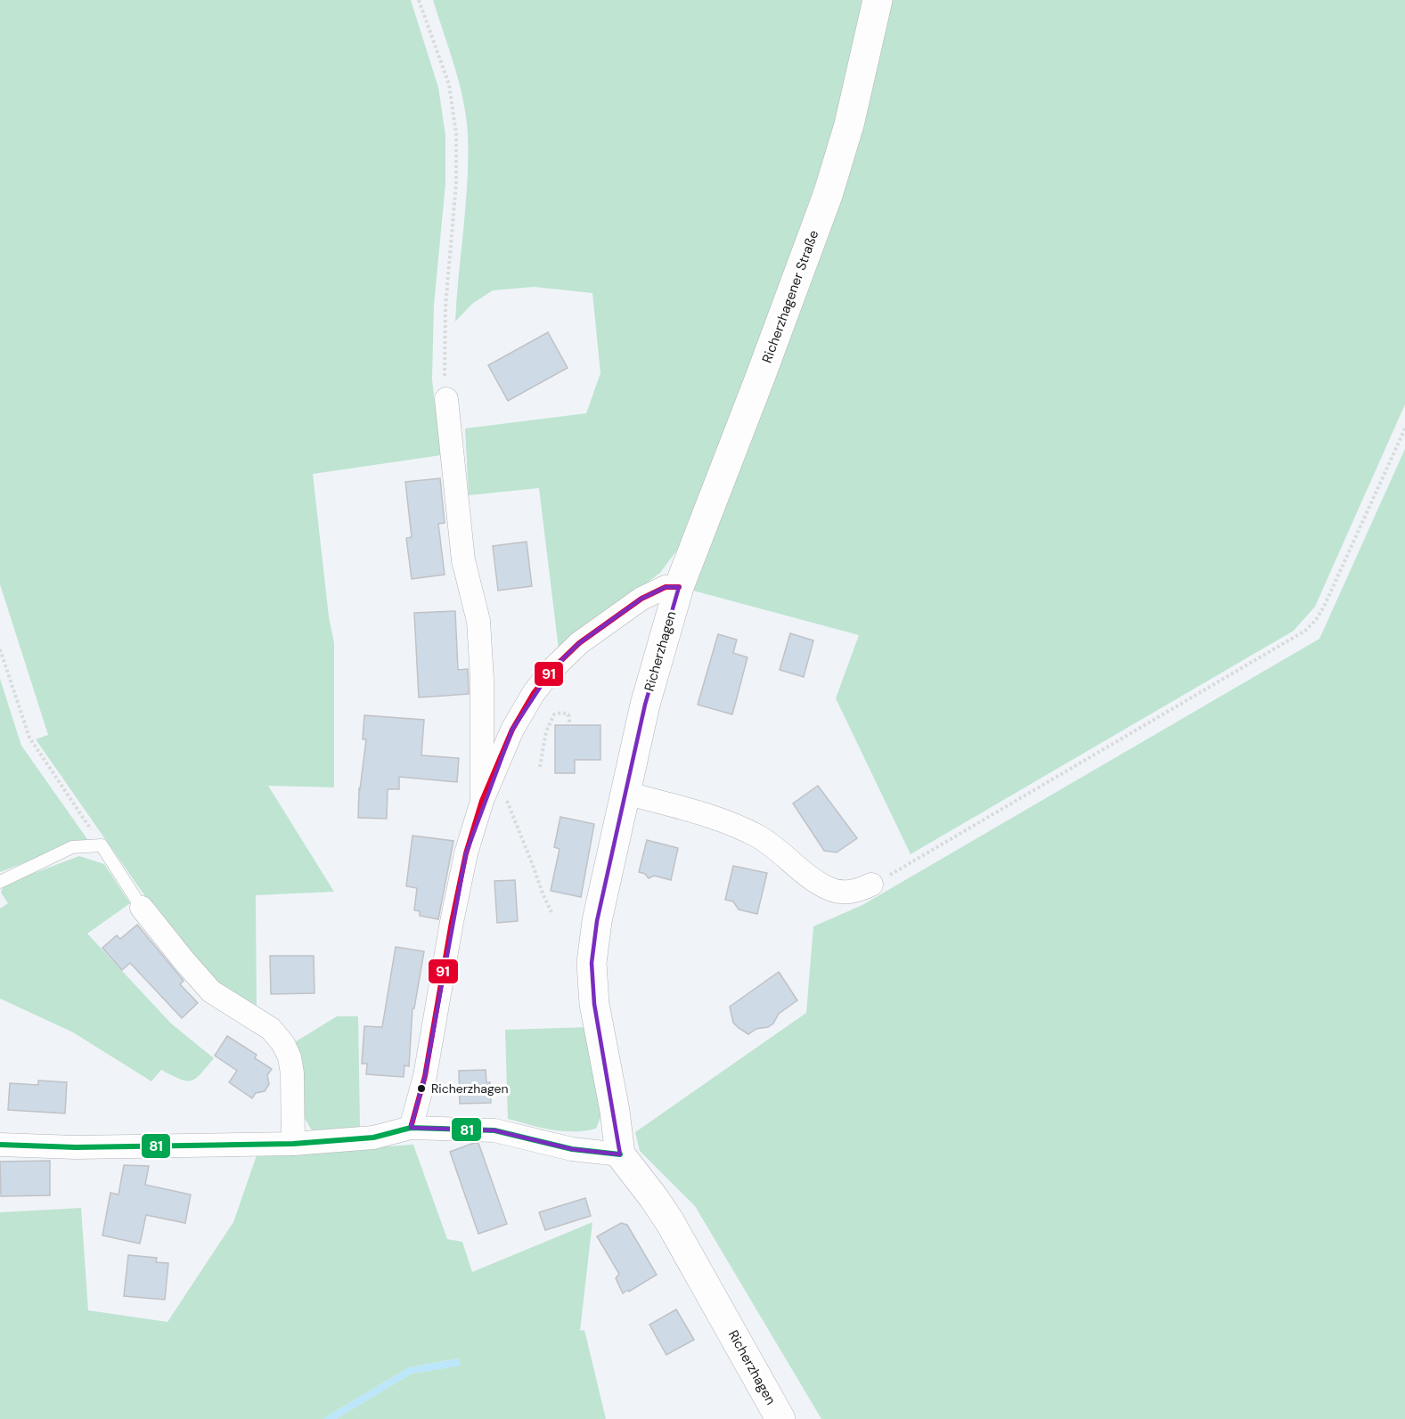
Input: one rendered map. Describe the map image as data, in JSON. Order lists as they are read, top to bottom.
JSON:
{
  "streets": {
    "street": ["Richerzhagener Straße", "Richerzhagen"]
  },
  "crossings": [
    ["Richerzhagener Straße", "Richerzhagen"]
  ],
  "places": ["Richerzhagen"],
  "lines": ["transit line 91", "transit line 81"]
}
